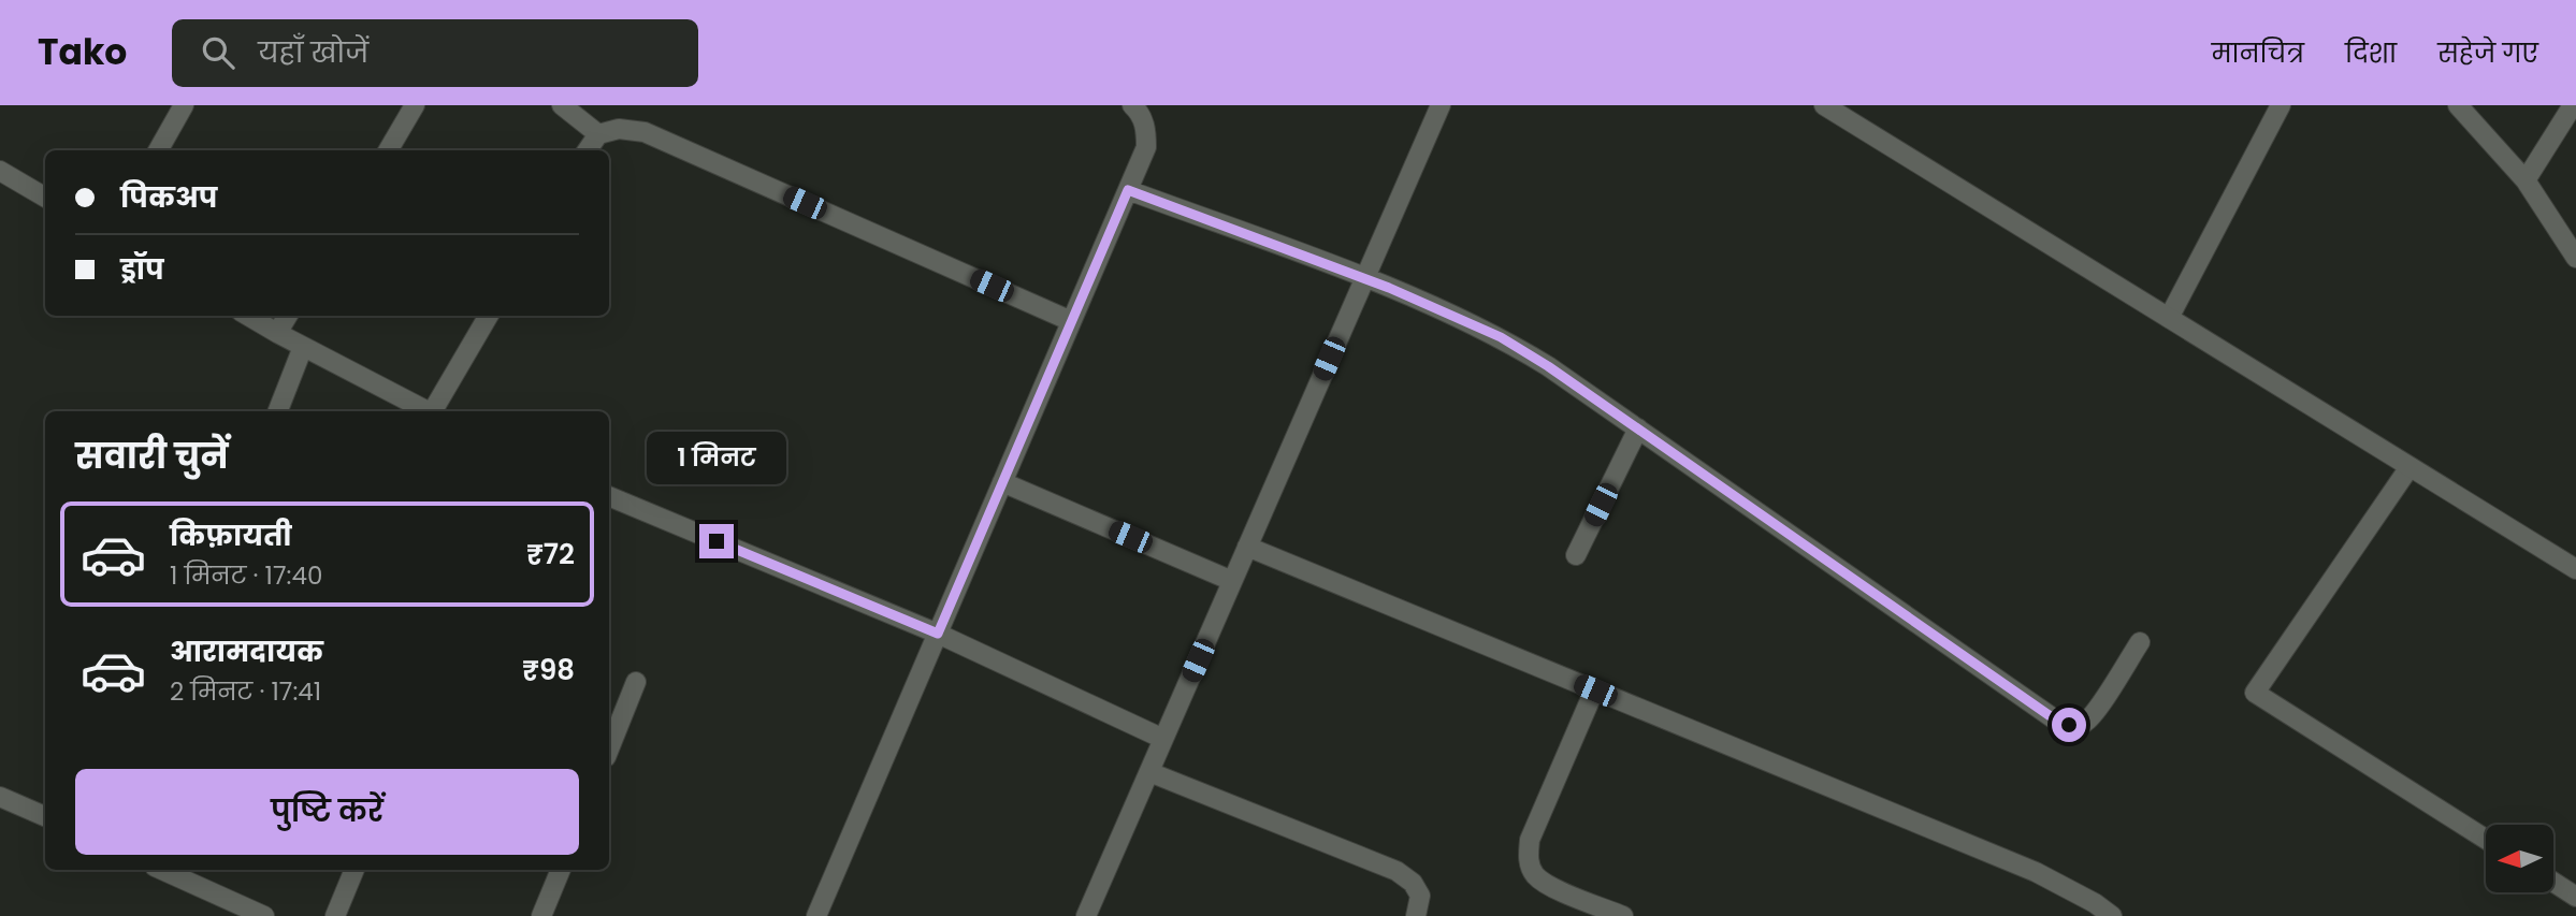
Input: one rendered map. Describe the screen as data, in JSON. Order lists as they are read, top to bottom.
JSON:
{
  "north": "left",
  "page": {
    "header": "Tako",
    "search": "यहाँ खोजें",
    "nav": ["मानचित्र", "दिशा", "सहेजे गए"],
    "banner": ["पिकअप", "ड्रॉप"],
    "heading": "सवारी चुनें",
    "bubble": "1 मिनट",
    "list": [
      {
        "name": "किफ़ायती",
        "note": "1 मिनट · 17:40",
        "value": "₹72"
      },
      {
        "name": "आरामदायक",
        "note": "2 मिनट · 17:41",
        "value": "₹98"
      }
    ],
    "buttons": "पुष्टि करें"
  }
}
